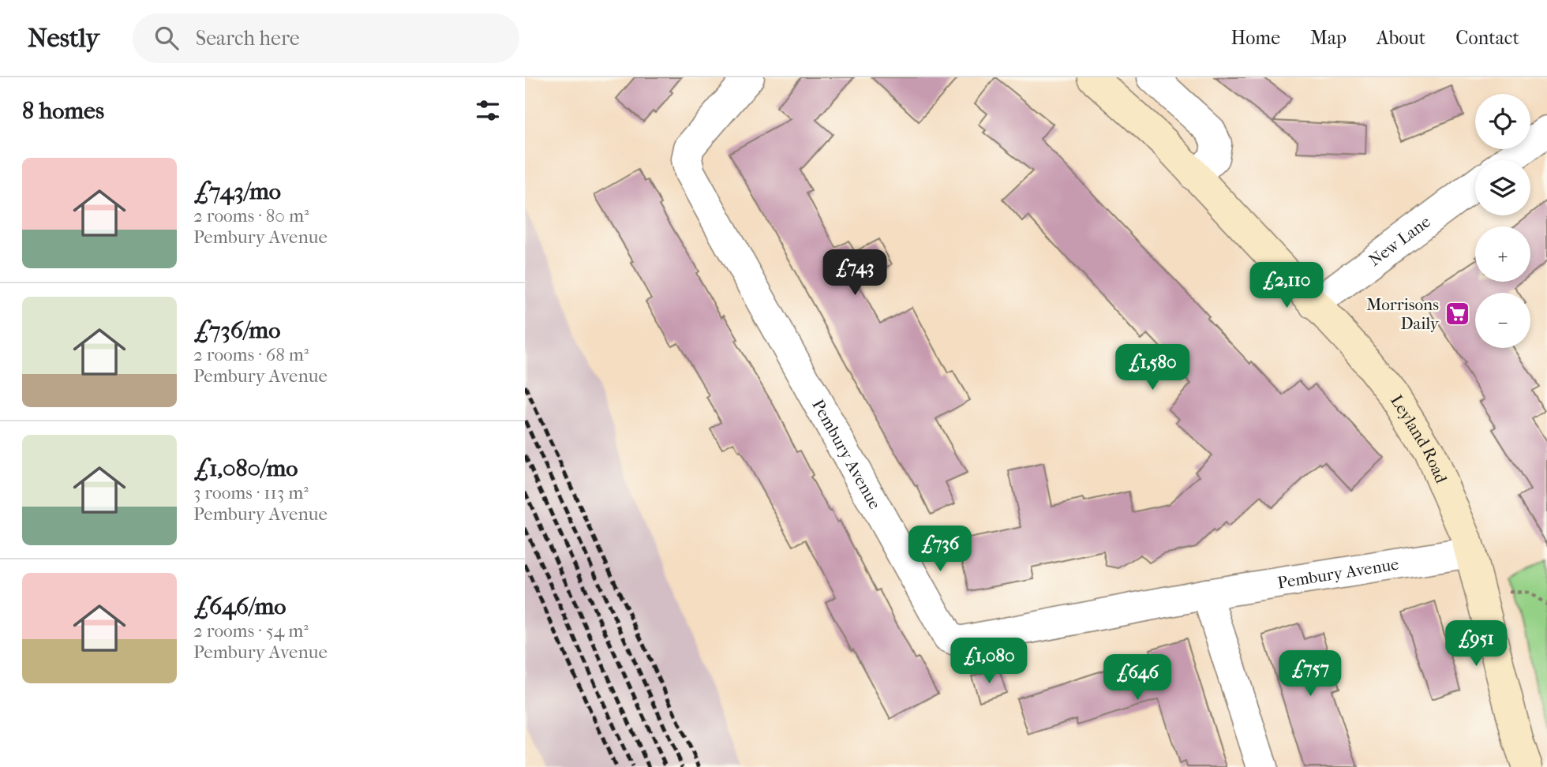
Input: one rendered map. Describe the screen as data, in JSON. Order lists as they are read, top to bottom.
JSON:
{
  "streets": {
    "main road": ["Leyland Road"],
    "street": ["New Lane", "Pembury Avenue"]
  },
  "crossings": [
    ["New Lane", "Leyland Road"],
    ["Leyland Road", "Pembury Avenue"]
  ],
  "places": {
    "supermarket": ["Morrisons Daily"]
  },
  "page": {
    "header": "Nestly",
    "search": "Search here",
    "nav": [
      "Home",
      "Map",
      "About",
      "Contact"
    ],
    "heading": "8 homes",
    "map_buttons": ["+", "−"],
    "list": [
      {
        "name": "£743/mo",
        "note": "2 rooms · 80 m² · Pembury Avenue"
      },
      {
        "name": "£736/mo",
        "note": "2 rooms · 68 m² · Pembury Avenue"
      },
      {
        "name": "£1,080/mo",
        "note": "3 rooms · 113 m² · Pembury Avenue"
      },
      {
        "name": "£646/mo",
        "note": "2 rooms · 54 m² · Pembury Avenue"
      }
    ],
    "price": [
      "£743",
      "£2,110",
      "£1,580",
      "£736",
      "£951",
      "£1,080",
      "£757",
      "£646"
    ]
  }
}
